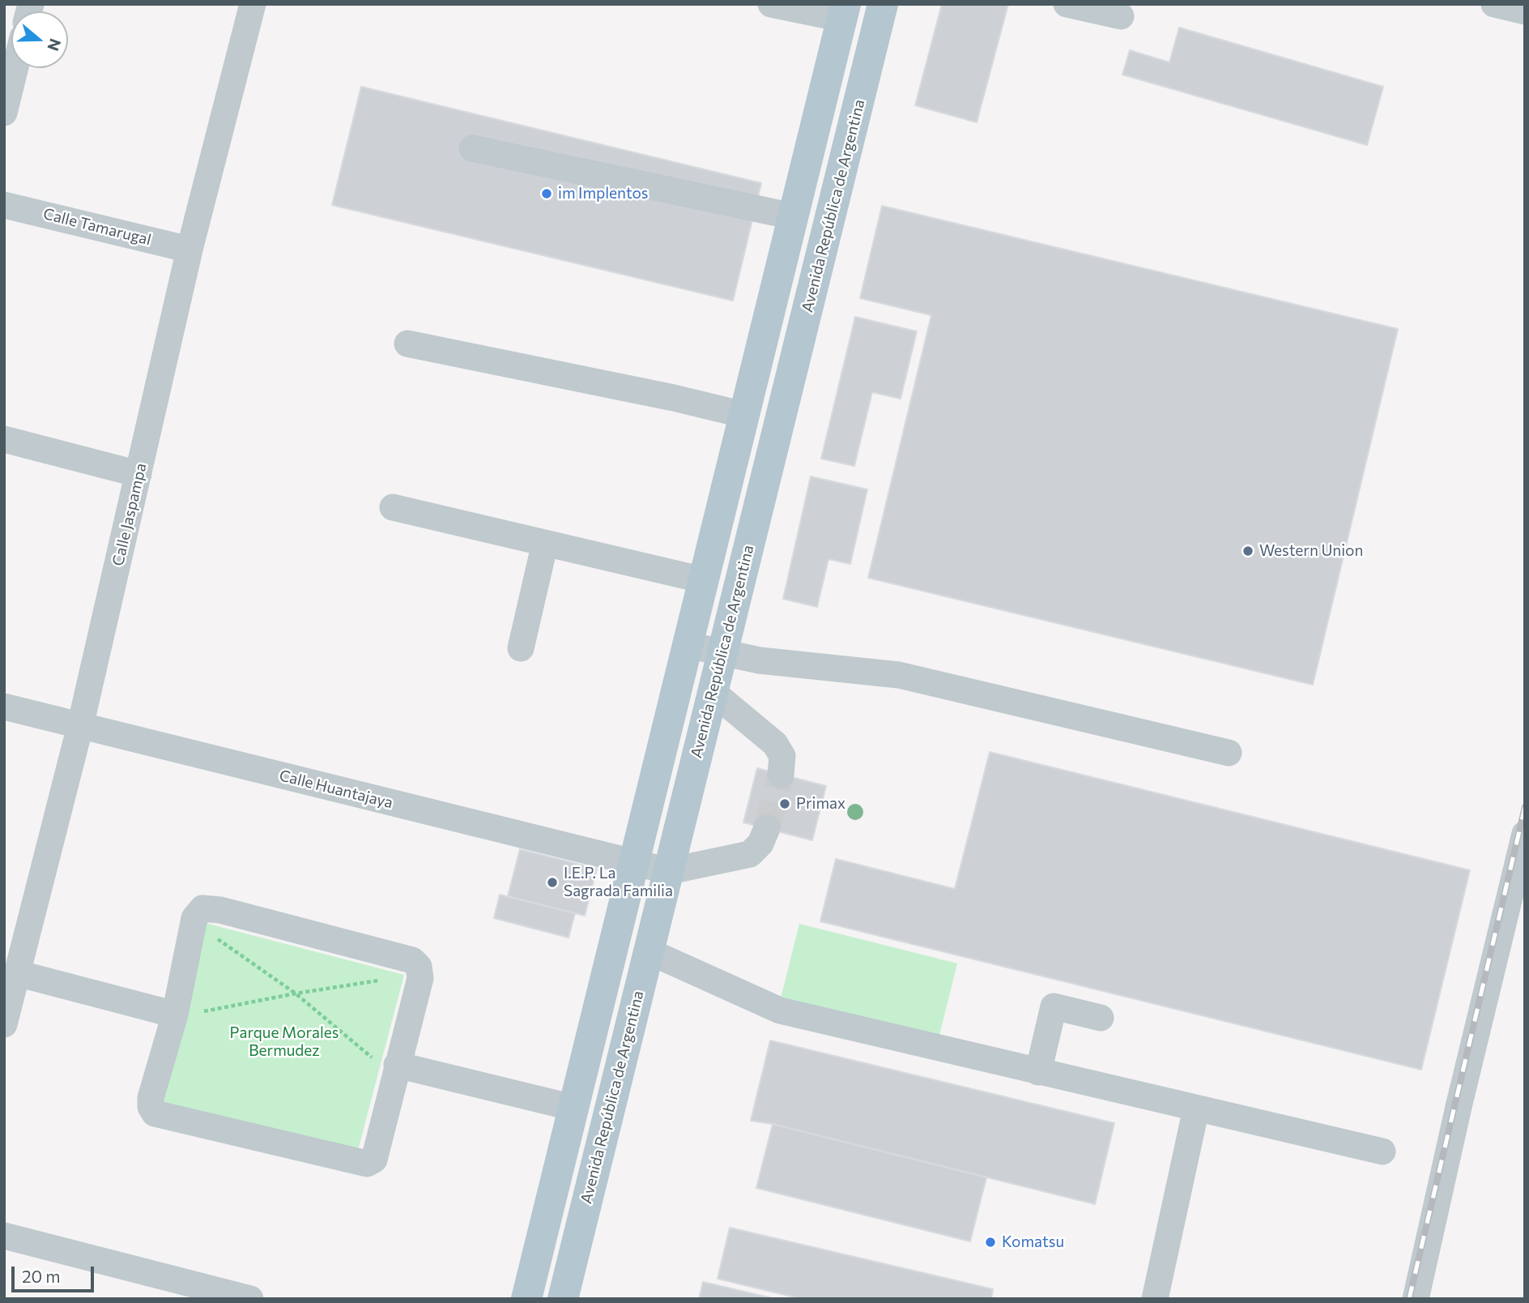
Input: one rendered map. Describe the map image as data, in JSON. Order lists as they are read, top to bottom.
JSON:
{
  "streets": {
    "main road": ["Avenida República de Argentina"],
    "street": ["Calle Tamarugal", "Calle Jaspampa", "Calle Huantajaya"]
  },
  "crossings": [
    ["Avenida República de Argentina", "Calle Huantajaya"],
    ["Calle Tamarugal", "Calle Jaspampa"],
    ["Calle Jaspampa", "Calle Huantajaya"]
  ],
  "parks": ["Parque Morales Bermudez"],
  "places": [
    "im Implentos",
    "Western Union",
    "Primax",
    "I.E.P. La Sagrada Familia",
    "Komatsu"
  ],
  "scale_bar": "20 m",
  "north": "right"
}
